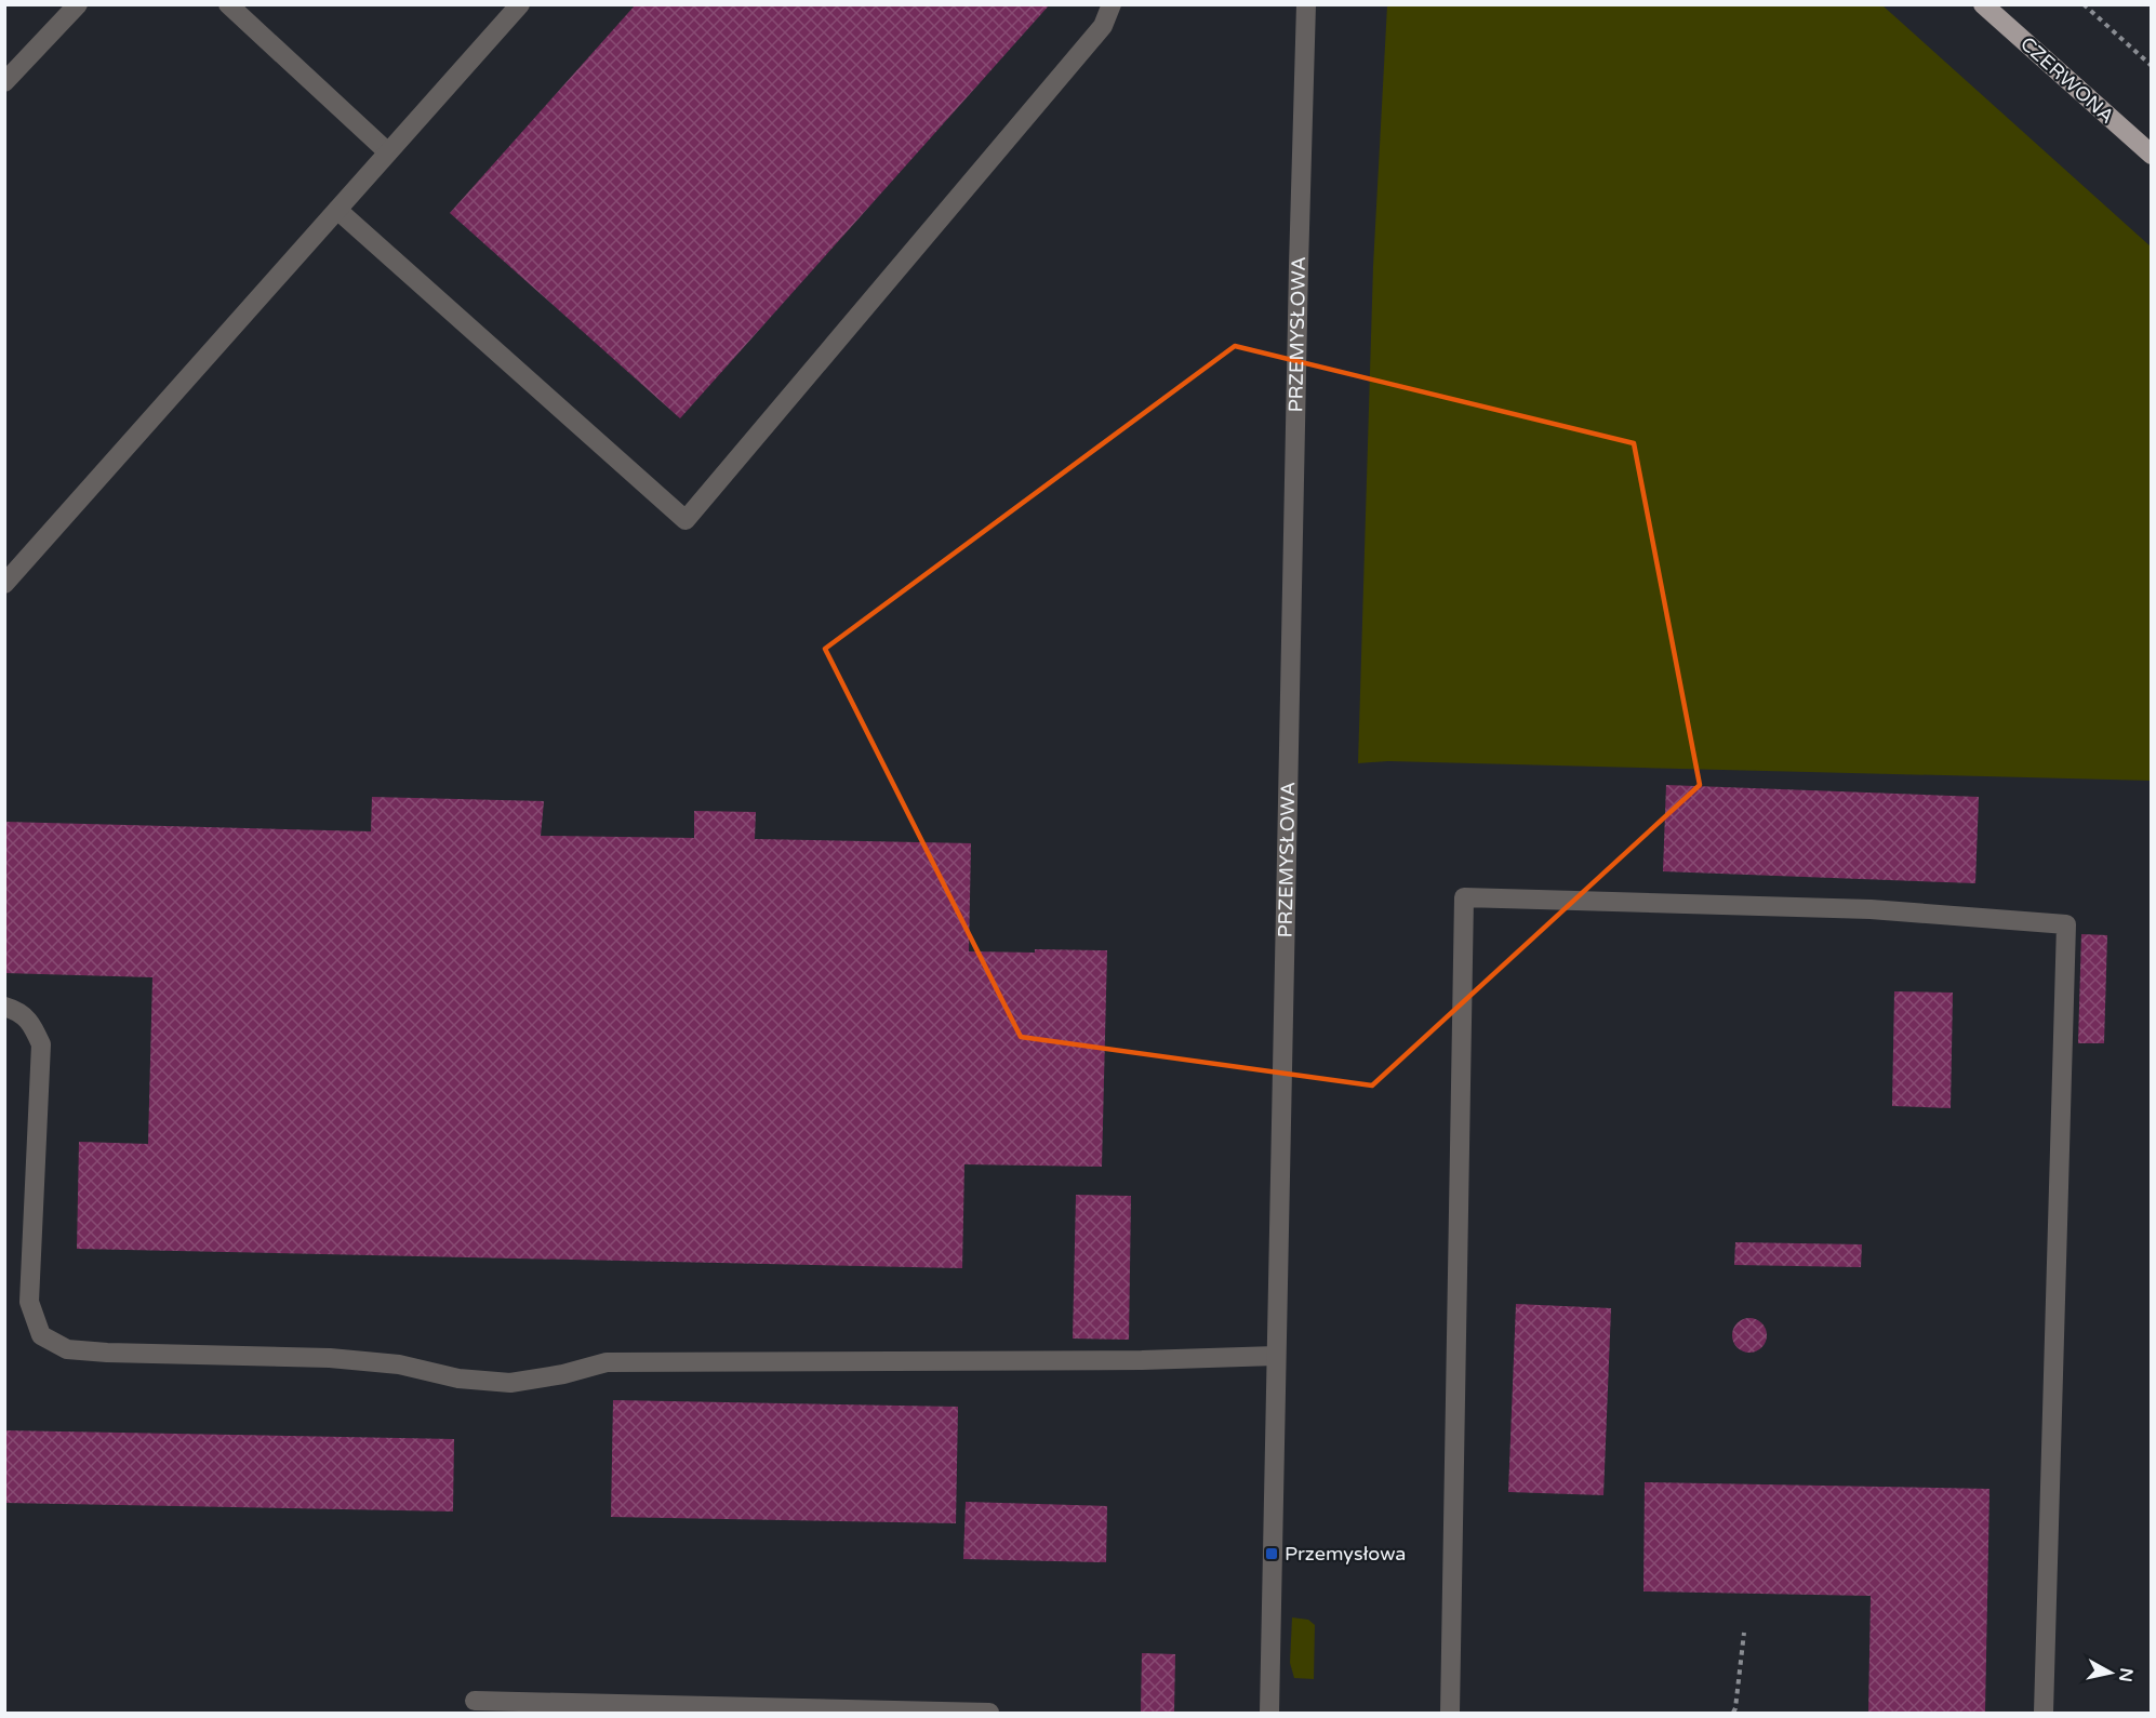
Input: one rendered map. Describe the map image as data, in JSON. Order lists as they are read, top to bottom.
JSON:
{
  "streets": {
    "main road": ["CZERWONA"],
    "street": ["PRZEMYSŁOWA"]
  },
  "places": {
    "transit": ["Przemysłowa"]
  },
  "north": "right"
}
